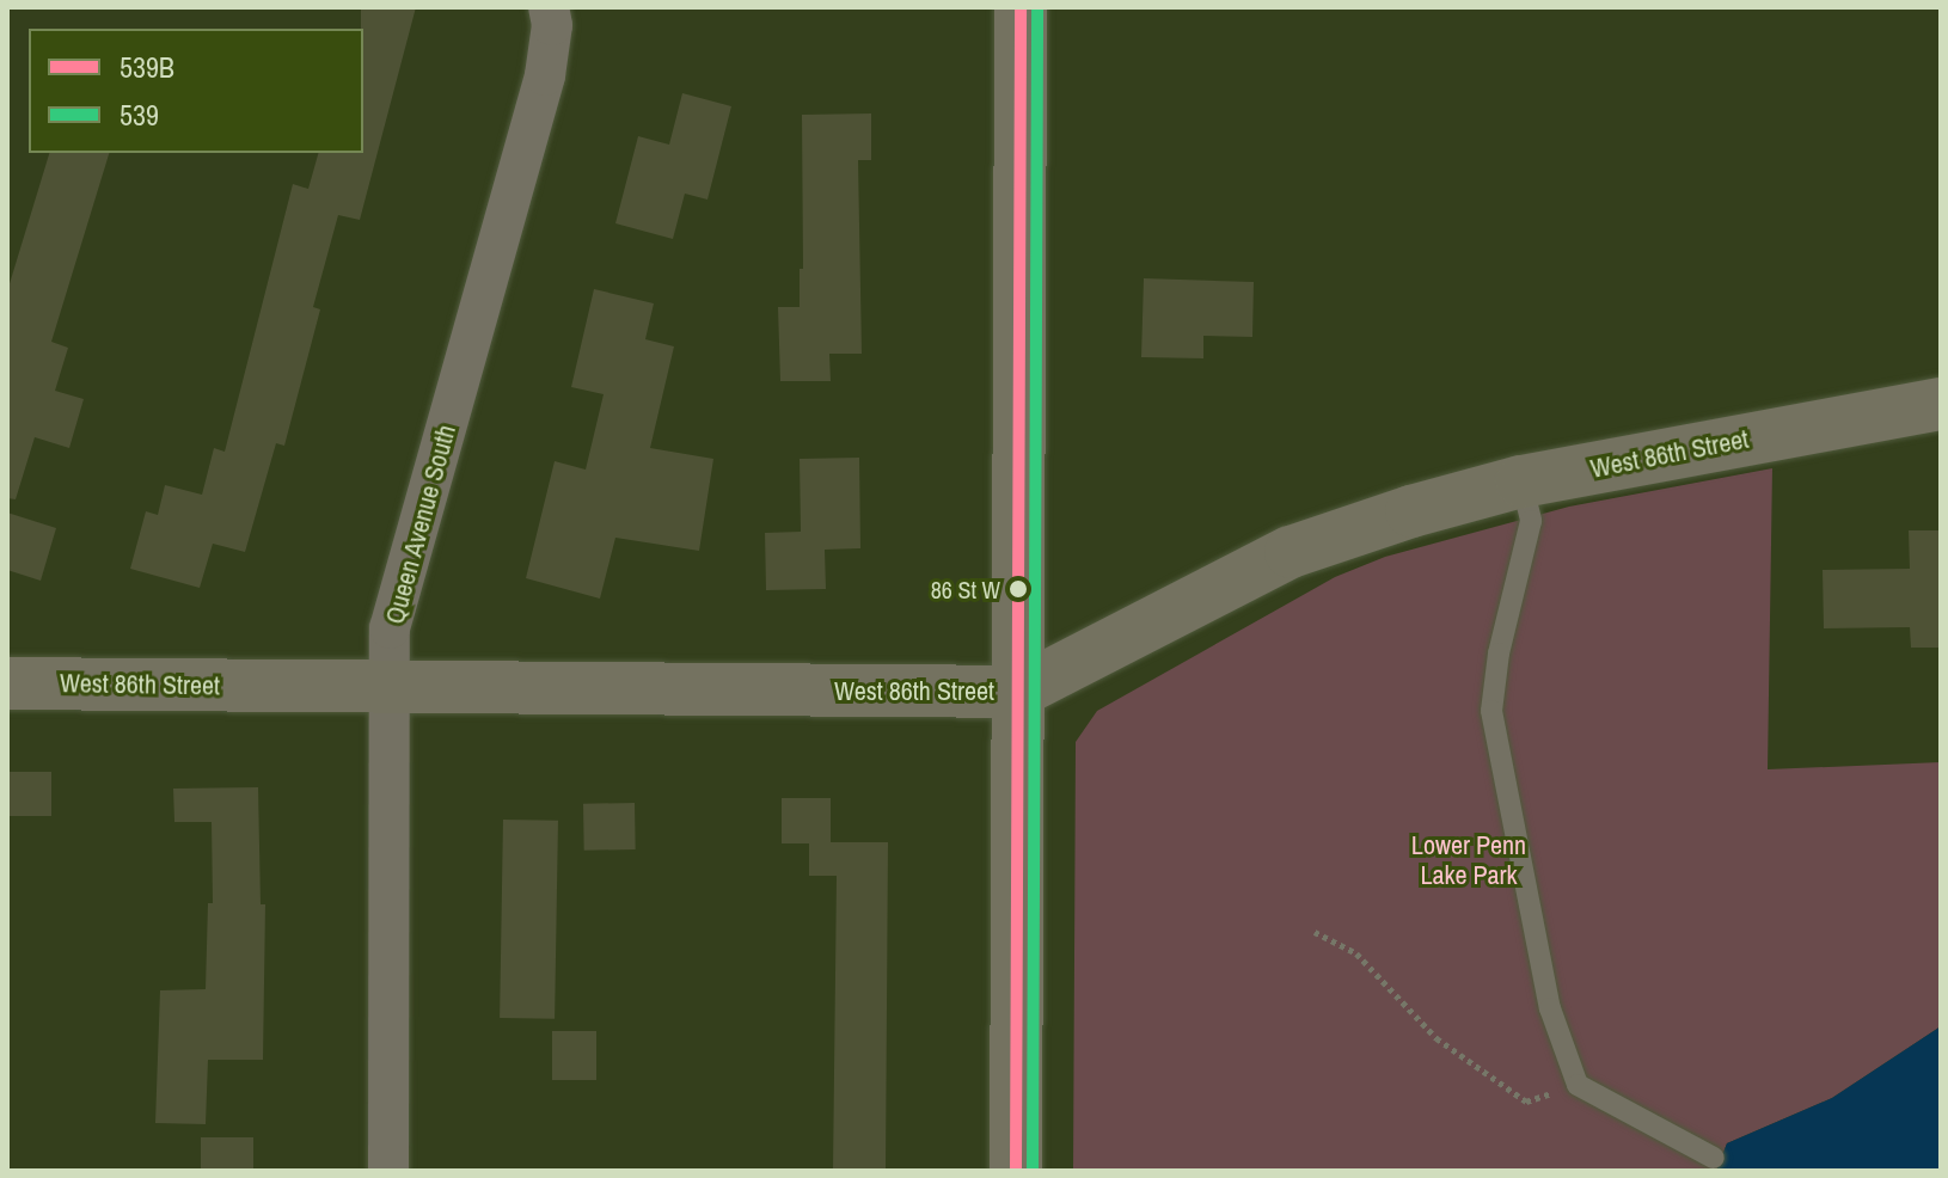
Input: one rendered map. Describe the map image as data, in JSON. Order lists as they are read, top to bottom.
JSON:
{
  "streets": {
    "street": ["West 86th Street", "Queen Avenue South"]
  },
  "crossings": [
    ["West 86th Street", "Queen Avenue South"]
  ],
  "parks": ["Lower Penn Lake Park"],
  "places": ["86 St W"],
  "lines": ["transit line 539B", "transit line 539"],
  "legend": ["539B", "539"]
}
